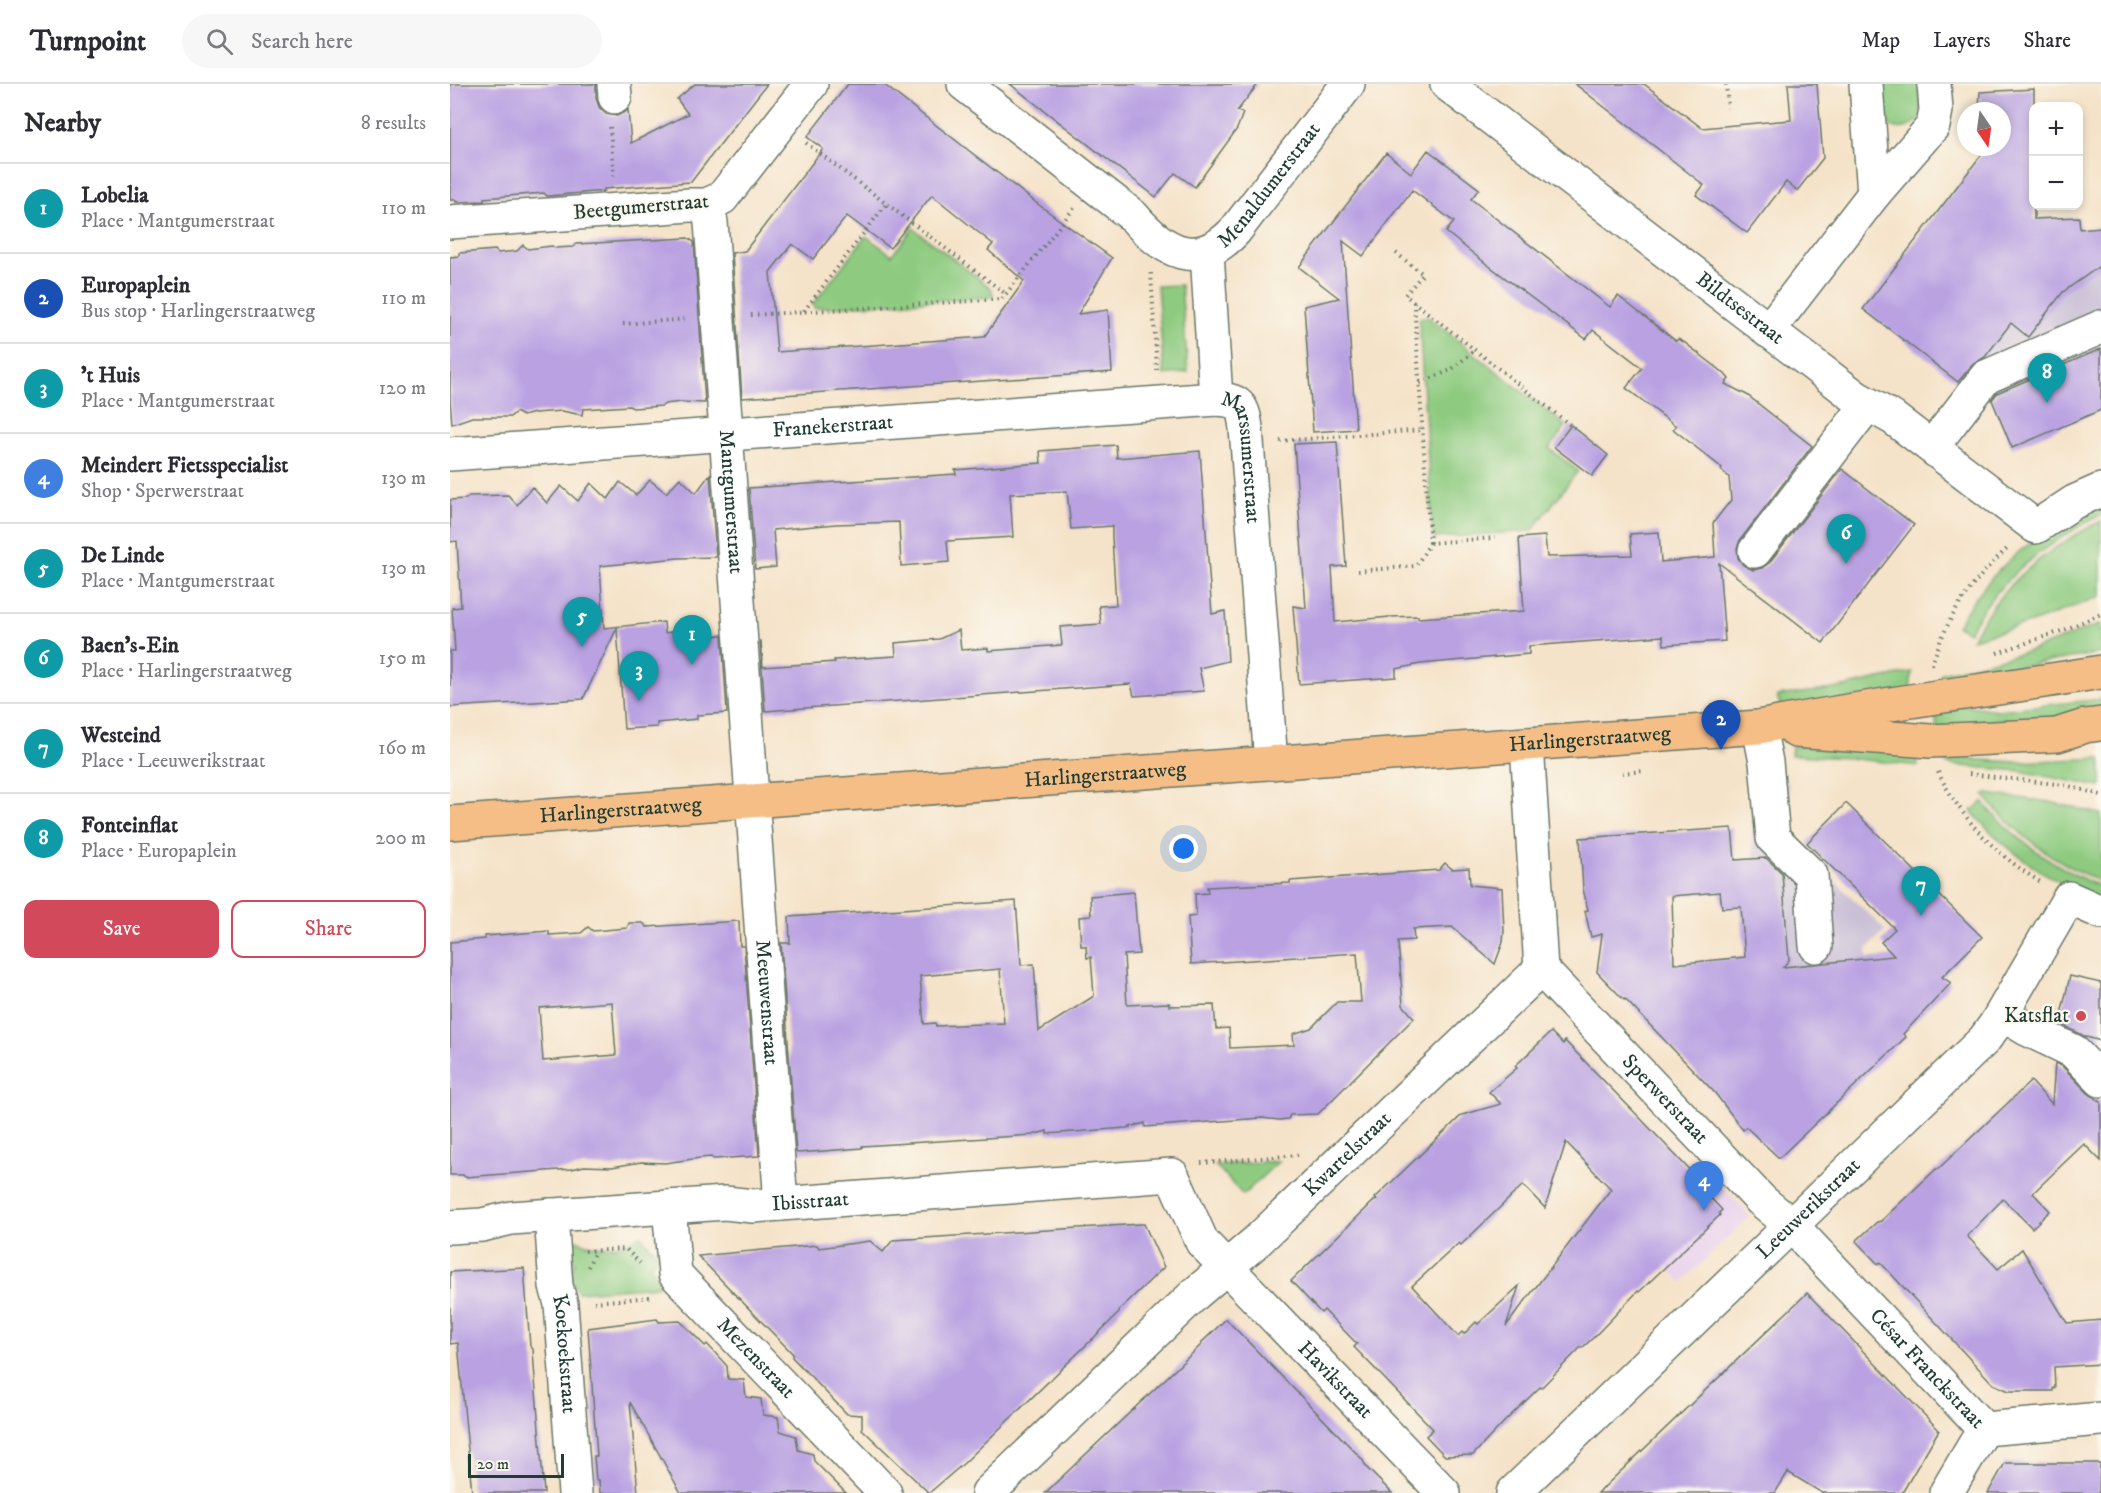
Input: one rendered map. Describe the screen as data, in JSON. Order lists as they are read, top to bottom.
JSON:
{
  "streets": {
    "main road": ["Harlingerstraatweg"],
    "street": [
      "Menaldumerstraat",
      "Beetgumerstraat",
      "Bildtsestraat",
      "Franekerstraat",
      "Marssumerstraat",
      "Mantgumerstraat",
      "Meeuwenstraat",
      "Sperwerstraat",
      "Kwartelstraat",
      "Ibisstraat",
      "Leeuwerikstraat",
      "Koekoekstraat",
      "Mezenstraat",
      "César Franckstraat",
      "Havikstraat"
    ]
  },
  "crossings": [
    ["Menaldumerstraat", "Marssumerstraat"],
    ["Beetgumerstraat", "Mantgumerstraat"],
    ["Franekerstraat", "Marssumerstraat"],
    ["Franekerstraat", "Mantgumerstraat"],
    ["Marssumerstraat", "Harlingerstraatweg"],
    ["Mantgumerstraat", "Harlingerstraatweg"],
    ["Mantgumerstraat", "Meeuwenstraat"],
    ["Harlingerstraatweg", "Meeuwenstraat"],
    ["Meeuwenstraat", "Ibisstraat"],
    ["Sperwerstraat", "Kwartelstraat"],
    ["Sperwerstraat", "Leeuwerikstraat"],
    ["Sperwerstraat", "César Franckstraat"],
    ["Kwartelstraat", "Havikstraat"],
    ["Ibisstraat", "Koekoekstraat"],
    ["Ibisstraat", "Mezenstraat"],
    ["Leeuwerikstraat", "César Franckstraat"]
  ],
  "places": ["Katsflat"],
  "scale_bar": "20 m",
  "north": "bottom",
  "page": {
    "header": "Turnpoint",
    "search": "Search here",
    "nav": ["Map", "Layers", "Share"],
    "heading": ["Nearby", "8 results"],
    "map_buttons": ["+", "−"],
    "list": [
      {
        "mark": "1",
        "name": "Lobelia",
        "note": "Place · Mantgumerstraat",
        "value": "110 m"
      },
      {
        "mark": "2",
        "name": "Europaplein",
        "note": "Bus stop · Harlingerstraatweg",
        "value": "110 m"
      },
      {
        "mark": "3",
        "name": "'t Huis",
        "note": "Place · Mantgumerstraat",
        "value": "120 m"
      },
      {
        "mark": "4",
        "name": "Meindert Fietsspecialist",
        "note": "Shop · Sperwerstraat",
        "value": "130 m"
      },
      {
        "mark": "5",
        "name": "De Linde",
        "note": "Place · Mantgumerstraat",
        "value": "130 m"
      },
      {
        "mark": "6",
        "name": "Baen's-Ein",
        "note": "Place · Harlingerstraatweg",
        "value": "150 m"
      },
      {
        "mark": "7",
        "name": "Westeind",
        "note": "Place · Leeuwerikstraat",
        "value": "160 m"
      },
      {
        "mark": "8",
        "name": "Fonteinflat",
        "note": "Place · Europaplein",
        "value": "200 m"
      }
    ],
    "pins": [
      "8",
      "6",
      "5",
      "1",
      "3",
      "2",
      "7",
      "4"
    ],
    "buttons": ["Save", "Share"],
    "scale": "20 m"
  }
}
